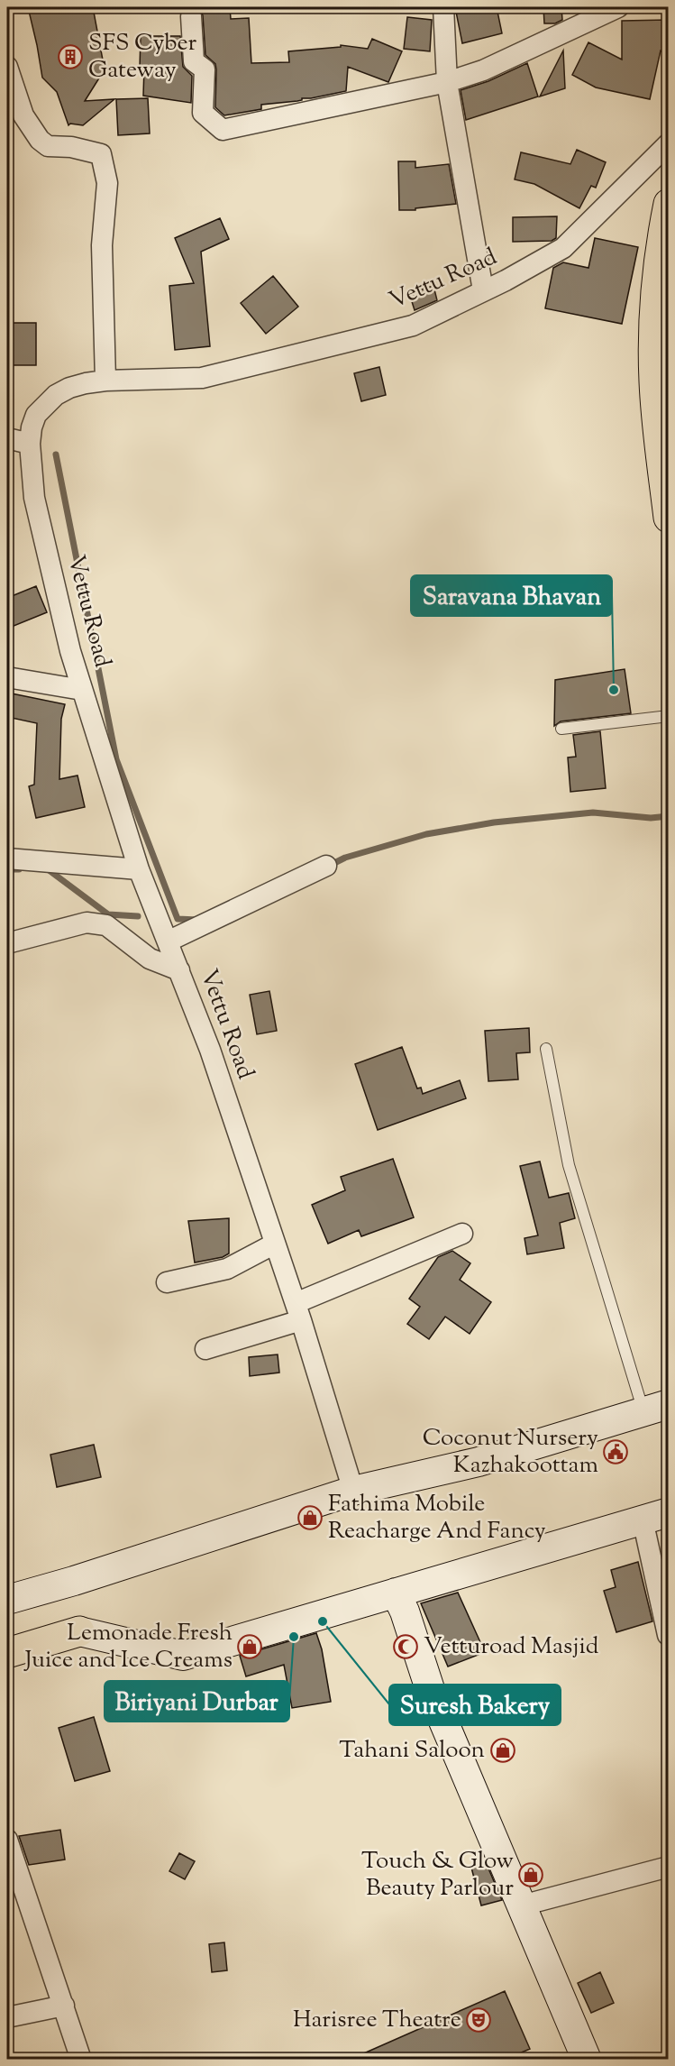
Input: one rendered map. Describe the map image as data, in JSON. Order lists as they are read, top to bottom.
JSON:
{
  "streets": {
    "street": ["Vettu Road"]
  },
  "places": {
    "building": ["SFS Cyber Gateway"],
    "other": ["Saravana Bhavan", "Suresh Bakery", "Biriyani Durbar"],
    "public building": ["Coconut Nursery Kazhakoottam"],
    "shop": [
      "Fathima Mobile Reacharge And Fancy",
      "Lemonade Fresh Juice and Ice Creams",
      "Tahani Saloon",
      "Touch & Glow Beauty Parlour"
    ],
    "mosque": ["Vetturoad Masjid"],
    "theatre": ["Harisree Theatre"]
  }
}
